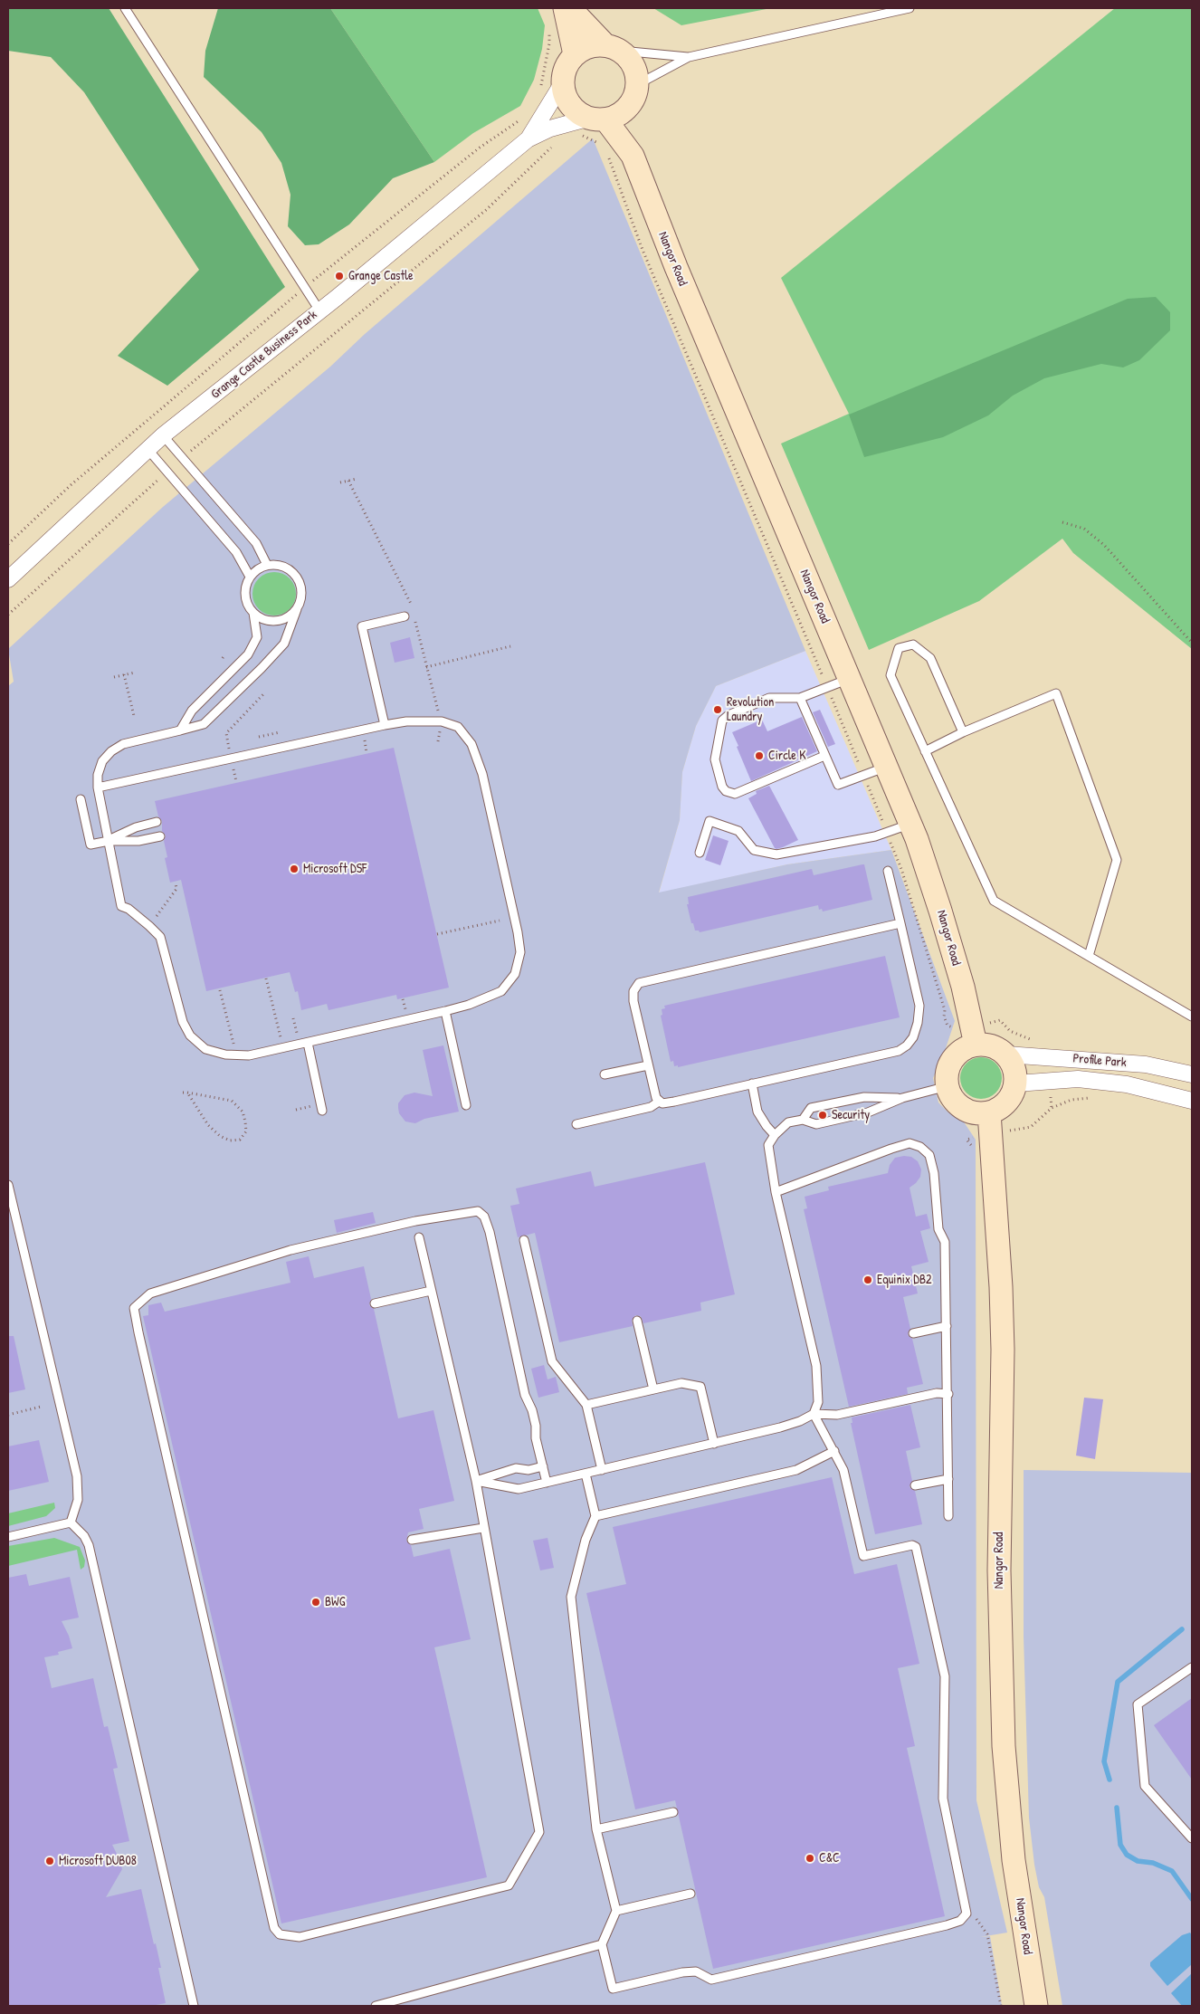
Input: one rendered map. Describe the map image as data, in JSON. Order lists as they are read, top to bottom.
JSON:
{
  "streets": {
    "main road": ["Nangor Road"],
    "street": ["Grange Castle Business Park", "Profile Park"]
  },
  "crossings": [
    ["Nangor Road", "Grange Castle Business Park"],
    ["Nangor Road", "Profile Park"]
  ],
  "places": [
    "Grange Castle",
    "Revolution Laundry",
    "Circle K",
    "Microsoft DSF",
    "Security",
    "Equinix DB2",
    "BWG",
    "C&C",
    "Microsoft DUB08"
  ]
}
